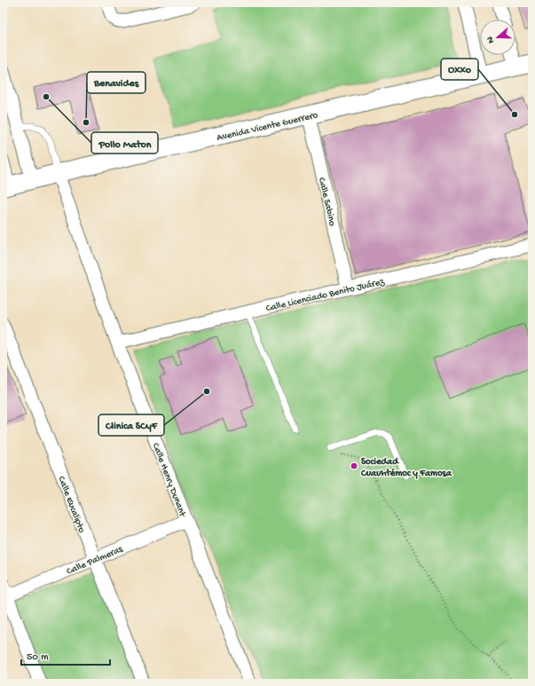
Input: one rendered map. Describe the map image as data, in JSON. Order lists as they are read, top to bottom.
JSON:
{
  "streets": {
    "main road": ["Avenida Vicente Guerrero"],
    "street": [
      "Calle Sabino",
      "Calle Licenciado Benito Juárez",
      "Calle Henry Dunant",
      "Calle Eucalipto",
      "Calle Palmeras"
    ]
  },
  "crossings": [
    ["Avenida Vicente Guerrero", "Calle Sabino"],
    ["Avenida Vicente Guerrero", "Calle Henry Dunant"],
    ["Calle Sabino", "Calle Licenciado Benito Juárez"],
    ["Calle Licenciado Benito Juárez", "Calle Henry Dunant"],
    ["Calle Henry Dunant", "Calle Palmeras"],
    ["Calle Eucalipto", "Calle Palmeras"]
  ],
  "places": [
    "Pollo Maton",
    "Oxxo",
    "Benavides",
    "Clinica SCyF",
    "Sociedad Cuauhtémoc y Famosa"
  ],
  "scale_bar": "50 m",
  "north": "left"
}
